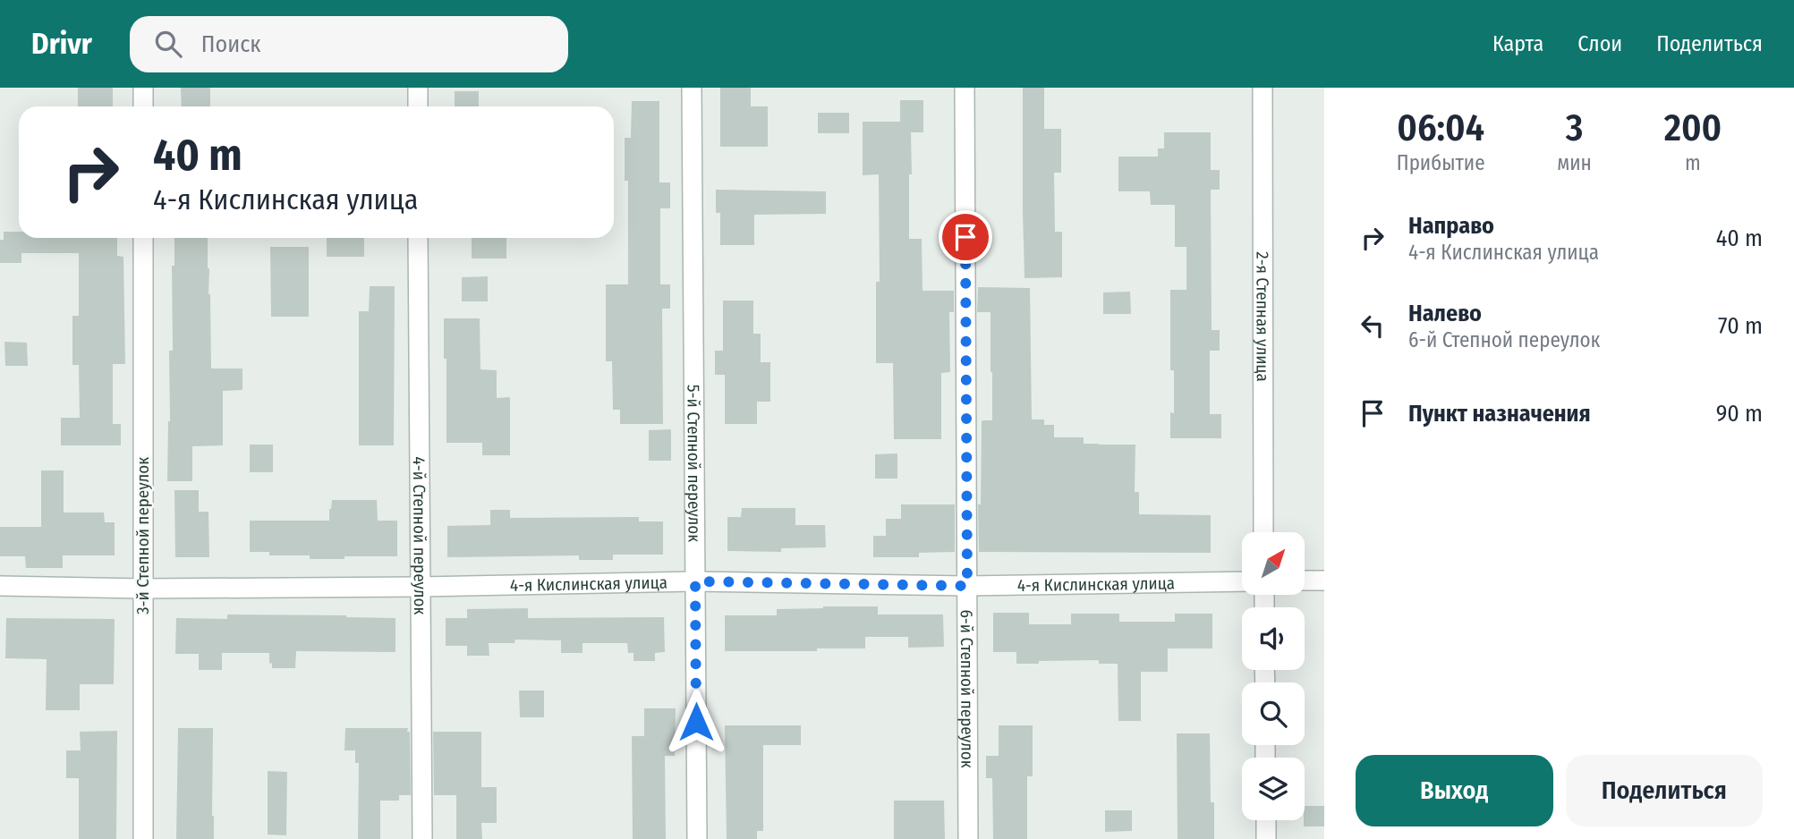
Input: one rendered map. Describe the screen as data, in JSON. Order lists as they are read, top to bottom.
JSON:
{
  "streets": {
    "street": [
      "2-я Степная улица",
      "5-й Степной переулок",
      "3-й Степной переулок",
      "4-й Степной переулок",
      "4-я Кислинская улица",
      "6-й Степной переулок"
    ]
  },
  "crossings": [
    ["5-й Степной переулок", "4-я Кислинская улица"],
    ["3-й Степной переулок", "4-я Кислинская улица"],
    ["4-й Степной переулок", "4-я Кислинская улица"],
    ["4-я Кислинская улица", "6-й Степной переулок"]
  ],
  "north": "top right",
  "page": {
    "header": "Drivr",
    "search": "Поиск",
    "nav": ["Карта", "Слои", "Поделиться"],
    "eta": [
      "06:04",
      "Прибытие",
      "3",
      "мин",
      "200",
      "m"
    ],
    "turn": ["40 m", "4-я Кислинская улица"],
    "list": [
      {
        "name": "Направо",
        "note": "4-я Кислинская улица",
        "value": "40 m"
      },
      {
        "name": "Налево",
        "note": "6-й Степной переулок",
        "value": "70 m"
      },
      {
        "name": "Пункт назначения",
        "value": "90 m"
      }
    ],
    "buttons": ["Выход", "Поделиться"]
  }
}
